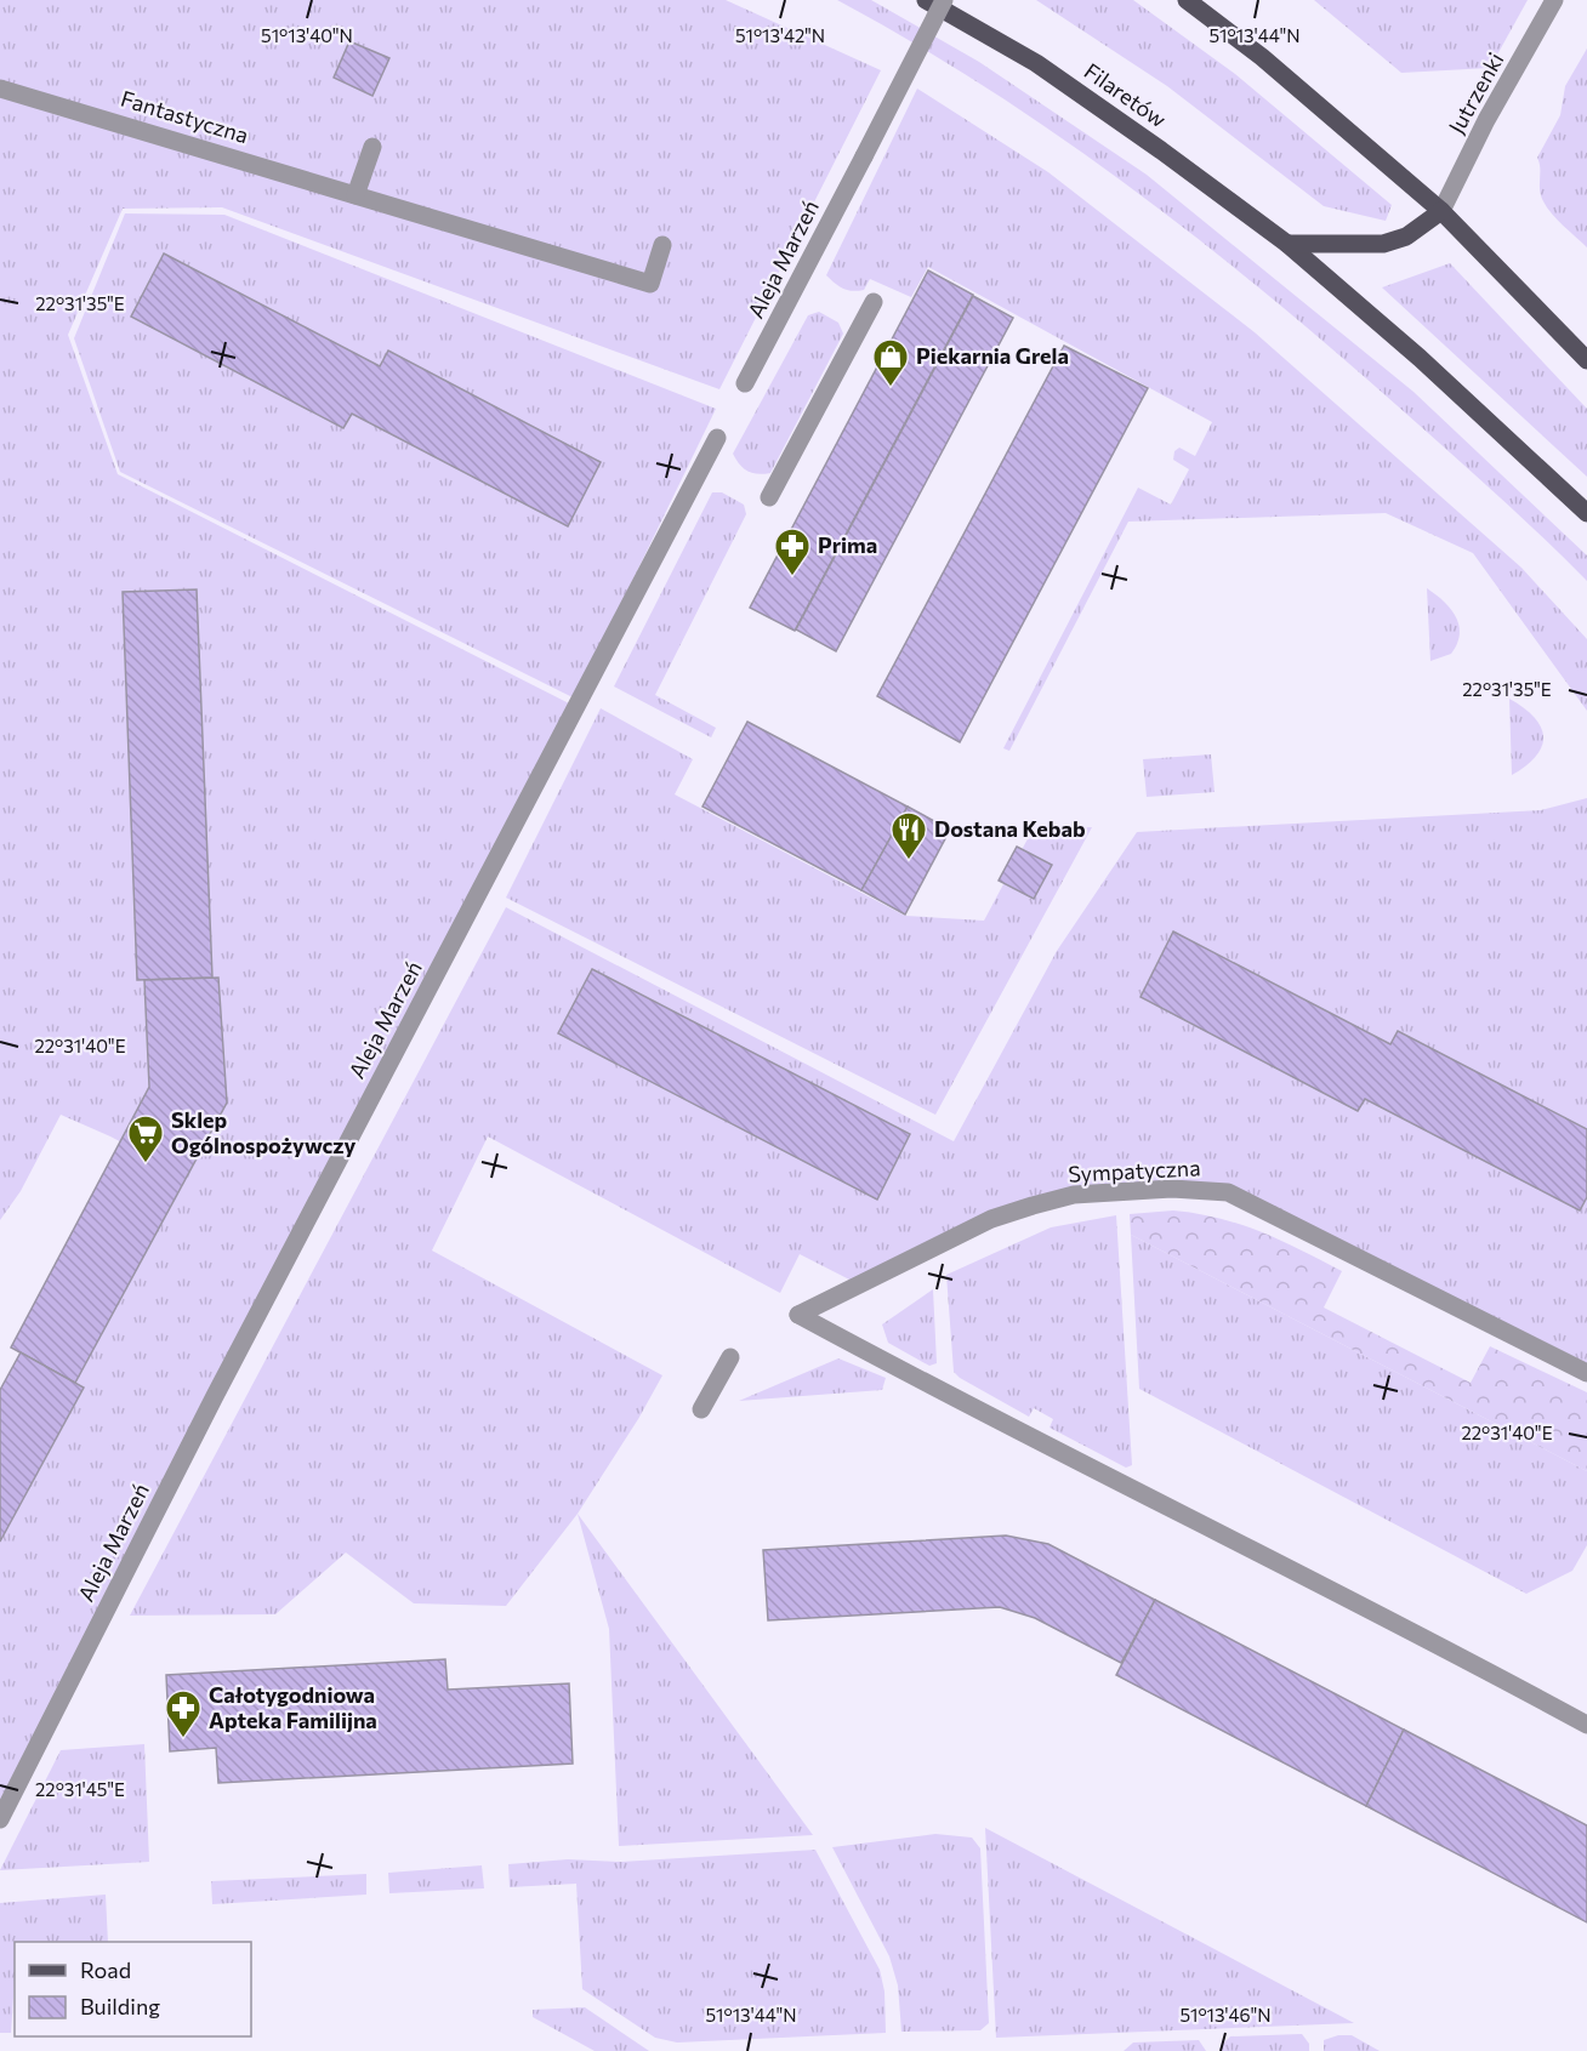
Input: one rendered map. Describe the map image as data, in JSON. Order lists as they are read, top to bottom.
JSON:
{
  "streets": {
    "main road": ["Filaretów"],
    "street": [
      "Jutrzenki",
      "Fantastyczna",
      "Aleja Marzeń",
      "Sympatyczna"
    ]
  },
  "places": {
    "shop": ["Piekarnia Grela"],
    "pharmacy": ["Prima", "Całotygodniowa Apteka Familijna"],
    "restaurant": ["Dostana Kebab"],
    "supermarket": ["Sklep Ogólnospożywczy"]
  },
  "legend": ["Road", "Building"],
  "coordinates": [
    "51°13'42\"N",
    "51°13'44\"N",
    "51°13'40\"N",
    "22°31'35\"E",
    "22°31'40\"E",
    "22°31'45\"E",
    "51°13'46\"N"
  ]
}
